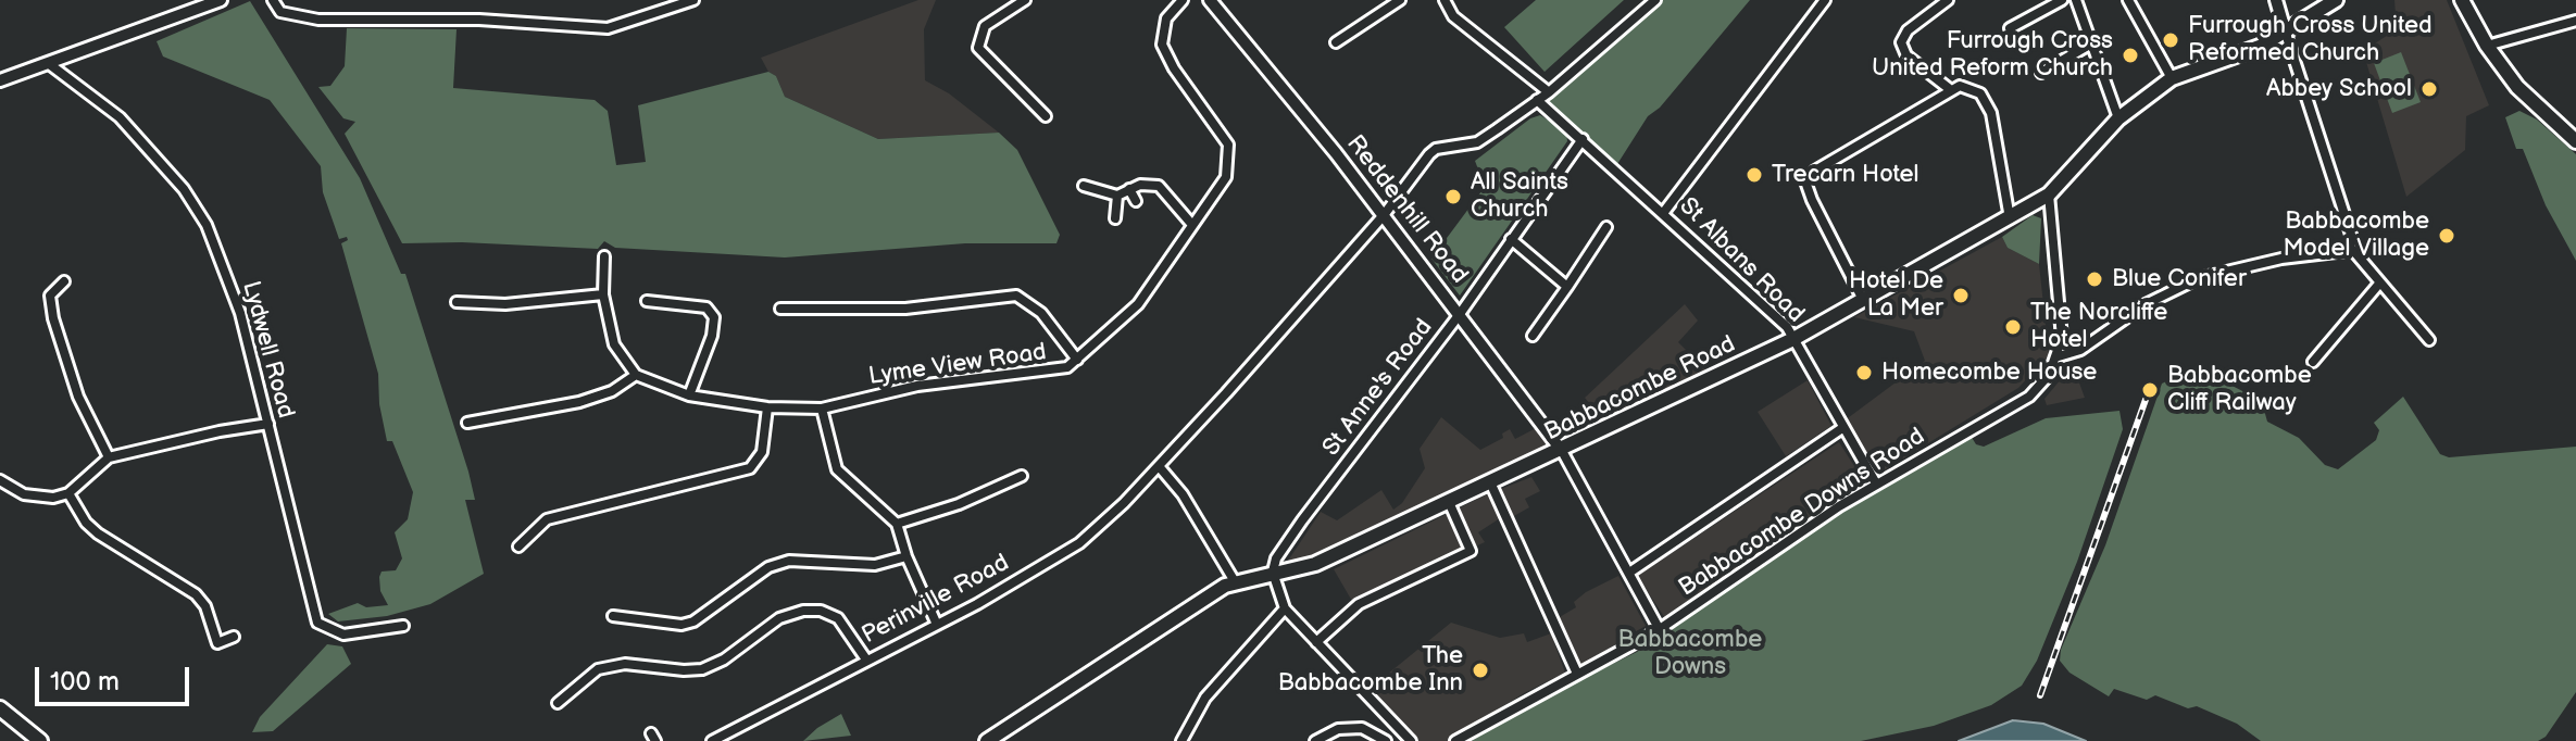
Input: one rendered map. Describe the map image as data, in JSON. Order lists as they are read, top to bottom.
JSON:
{
  "streets": {
    "main road": ["Babbacombe Road"],
    "street": [
      "Reddenhill Road",
      "St Albans Road",
      "Lydwell Road",
      "Lyme View Road",
      "St Anne's Road",
      "Babbacombe Downs Road",
      "Perinville Road"
    ]
  },
  "crossings": [
    ["Reddenhill Road", "St Anne's Road"],
    ["Reddenhill Road", "Babbacombe Road"],
    ["Reddenhill Road", "Perinville Road"],
    ["St Albans Road", "St Anne's Road"],
    ["St Albans Road", "Babbacombe Road"],
    ["St Albans Road", "Babbacombe Downs Road"],
    ["St Albans Road", "Perinville Road"],
    ["St Anne's Road", "Babbacombe Road"]
  ],
  "parks": ["Babbacombe Downs"],
  "places": [
    "Furrough Cross United Reformed Church",
    "Furrough Cross United Reform Church",
    "Abbey School",
    "Trecarn Hotel",
    "All Saints Church",
    "Babbacombe Model Village",
    "Blue Conifer",
    "Hotel De La Mer",
    "The Norcliffe Hotel",
    "Homecombe House",
    "Babbacombe Cliff Railway",
    "The Babbacombe Inn"
  ],
  "scale_bar": "100 m"
}
